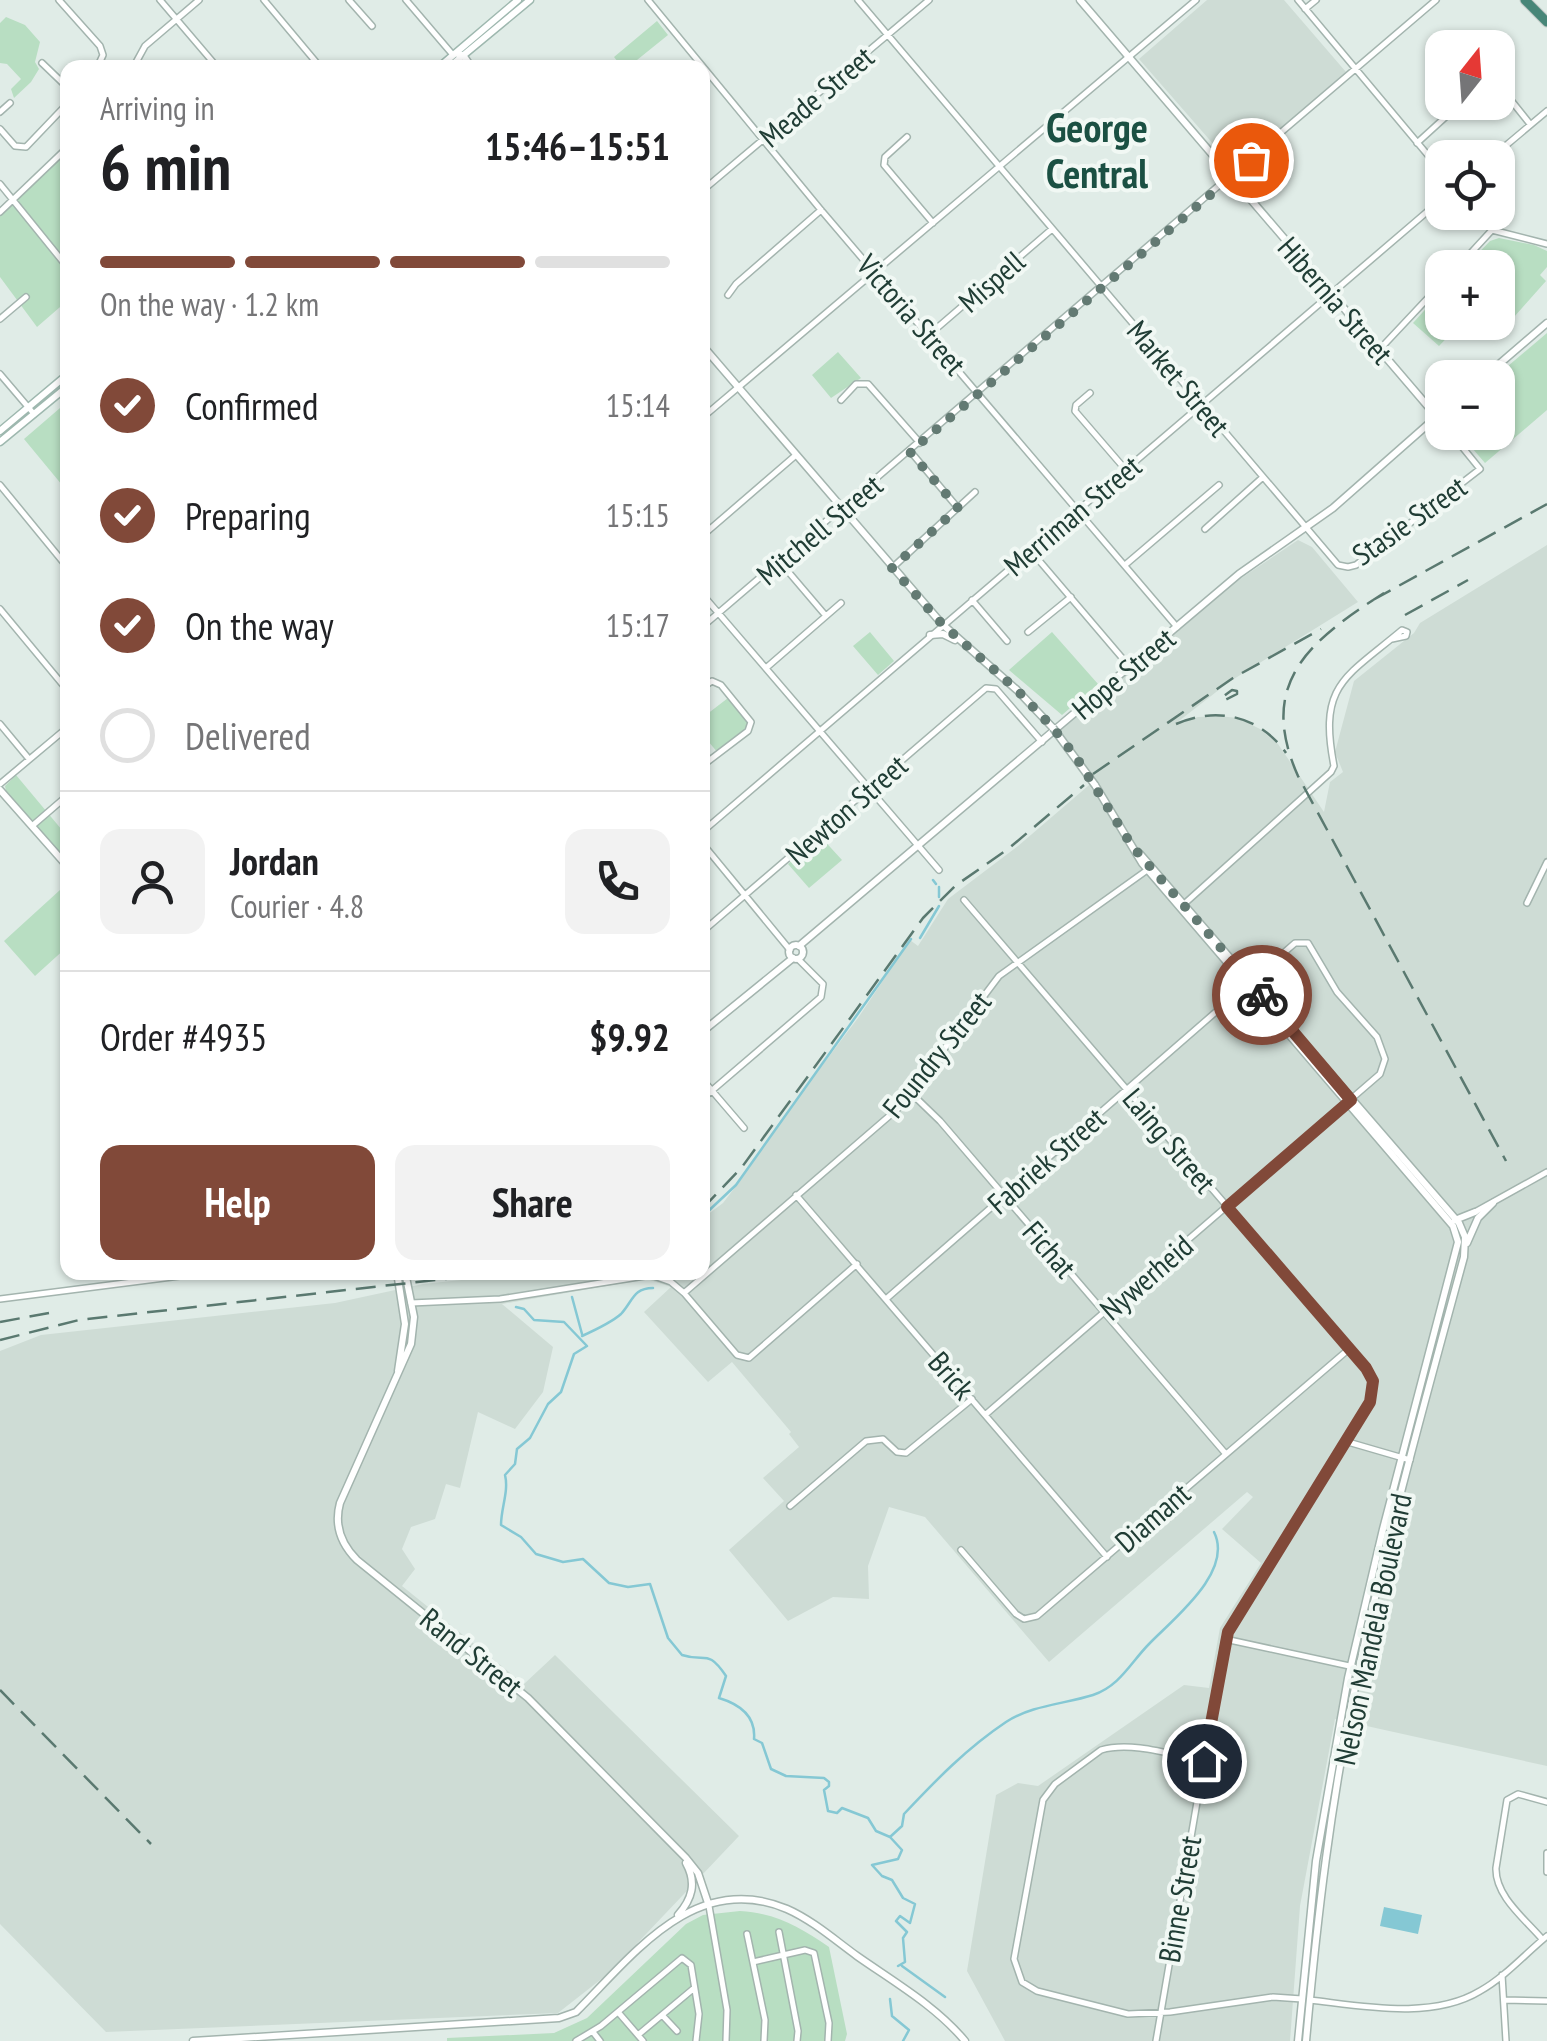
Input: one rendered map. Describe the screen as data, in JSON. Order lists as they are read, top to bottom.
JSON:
{
  "streets": {
    "street": [
      "Meade Street",
      "Mispell",
      "Hibernia Street",
      "Victoria Street",
      "Market Street",
      "Merriman Street",
      "Stasie Street",
      "Mitchell Street",
      "Hope Street",
      "Newton Street",
      "Foundry Street",
      "Laing Street",
      "Fabriek Street",
      "Fichat",
      "Nywerheid",
      "Brick",
      "Diamant",
      "Nelson Mandela Boulevard",
      "Rand Street",
      "Binne Street"
    ]
  },
  "crossings": [
    ["Meade Street", "Victoria Street"],
    ["Meade Street", "Market Street"],
    ["Mispell", "Victoria Street"],
    ["Mispell", "Market Street"],
    ["Hibernia Street", "Merriman Street"],
    ["Hibernia Street", "Mitchell Street"],
    ["Victoria Street", "Merriman Street"],
    ["Victoria Street", "Mitchell Street"],
    ["Victoria Street", "Hope Street"],
    ["Market Street", "Merriman Street"],
    ["Market Street", "Stasie Street"],
    ["Market Street", "Mitchell Street"],
    ["Market Street", "Hope Street"],
    ["Stasie Street", "Hope Street"],
    ["Hope Street", "Newton Street"],
    ["Foundry Street", "Laing Street"],
    ["Foundry Street", "Fichat"],
    ["Foundry Street", "Brick"],
    ["Laing Street", "Fabriek Street"],
    ["Laing Street", "Nywerheid"],
    ["Laing Street", "Diamant"],
    ["Laing Street", "Binne Street"],
    ["Fabriek Street", "Fichat"],
    ["Fabriek Street", "Nywerheid"],
    ["Fabriek Street", "Brick"],
    ["Fichat", "Nywerheid"],
    ["Fichat", "Diamant"],
    ["Nywerheid", "Brick"],
    ["Brick", "Diamant"]
  ],
  "districts": ["George Central"],
  "north": "top",
  "page": {
    "map_buttons": ["+", "−"],
    "heading": ["6 min", "Arriving in", "15:46–15:51"],
    "panel": [
      "Jordan",
      "Courier · 4.8",
      "Order #4935",
      "$9.92"
    ],
    "bar": "On the way · 1.2 km",
    "list": [
      ["Confirmed", "15:14"],
      ["Preparing", "15:15"],
      ["On the way", "15:17"],
      "Delivered"
    ],
    "buttons": ["Help", "Share"]
  }
}
